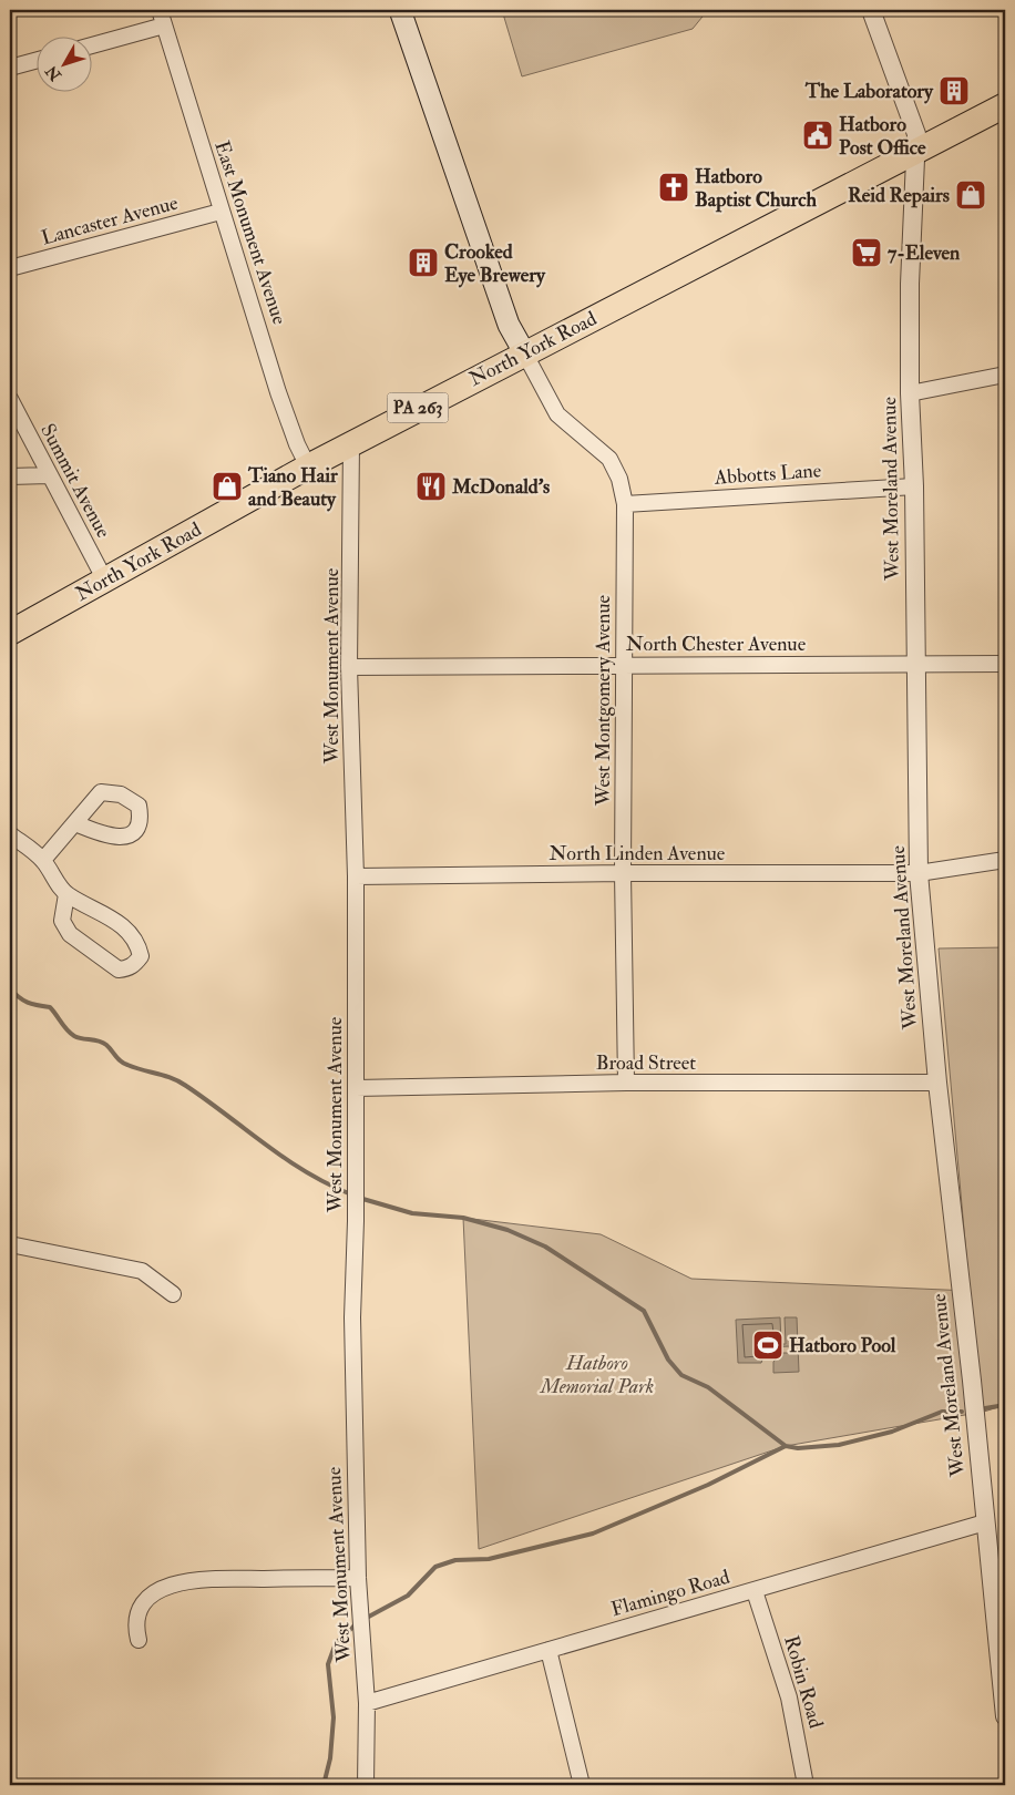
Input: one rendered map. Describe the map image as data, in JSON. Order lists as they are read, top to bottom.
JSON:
{
  "streets": {
    "highway": ["North York Road", "PA 263"],
    "street": [
      "Lancaster Avenue",
      "East Monument Avenue",
      "Abbotts Lane",
      "Summit Avenue",
      "West Moreland Avenue",
      "North Chester Avenue",
      "West Monument Avenue",
      "West Montgomery Avenue",
      "North Linden Avenue",
      "Broad Street",
      "Flamingo Road",
      "Robin Road"
    ]
  },
  "crossings": [
    ["Lancaster Avenue", "East Monument Avenue"],
    ["East Monument Avenue", "North York Road"],
    ["North York Road", "PA 263"],
    ["North York Road", "Summit Avenue"],
    ["North York Road", "West Moreland Avenue"],
    ["North York Road", "West Monument Avenue"],
    ["North York Road", "West Montgomery Avenue"],
    ["PA 263", "West Moreland Avenue"],
    ["Abbotts Lane", "West Moreland Avenue"],
    ["Abbotts Lane", "West Montgomery Avenue"],
    ["West Moreland Avenue", "North Chester Avenue"],
    ["West Moreland Avenue", "North Linden Avenue"],
    ["West Moreland Avenue", "Broad Street"],
    ["West Moreland Avenue", "Flamingo Road"],
    ["North Chester Avenue", "West Monument Avenue"],
    ["North Chester Avenue", "West Montgomery Avenue"],
    ["West Monument Avenue", "North Linden Avenue"],
    ["West Monument Avenue", "Broad Street"],
    ["West Monument Avenue", "Flamingo Road"],
    ["West Montgomery Avenue", "North Linden Avenue"],
    ["West Montgomery Avenue", "Broad Street"],
    ["Flamingo Road", "Robin Road"]
  ],
  "parks": ["Hatboro Memorial Park"],
  "places": {
    "building": ["The Laboratory", "Crooked Eye Brewery"],
    "public building": ["Hatboro Post Office"],
    "church": ["Hatboro Baptist Church"],
    "shop": ["Reid Repairs", "Tiano Hair and Beauty"],
    "supermarket": ["7-Eleven"],
    "restaurant": ["McDonald's"],
    "sports": ["Hatboro Pool"]
  },
  "north": "bottom left"
}
